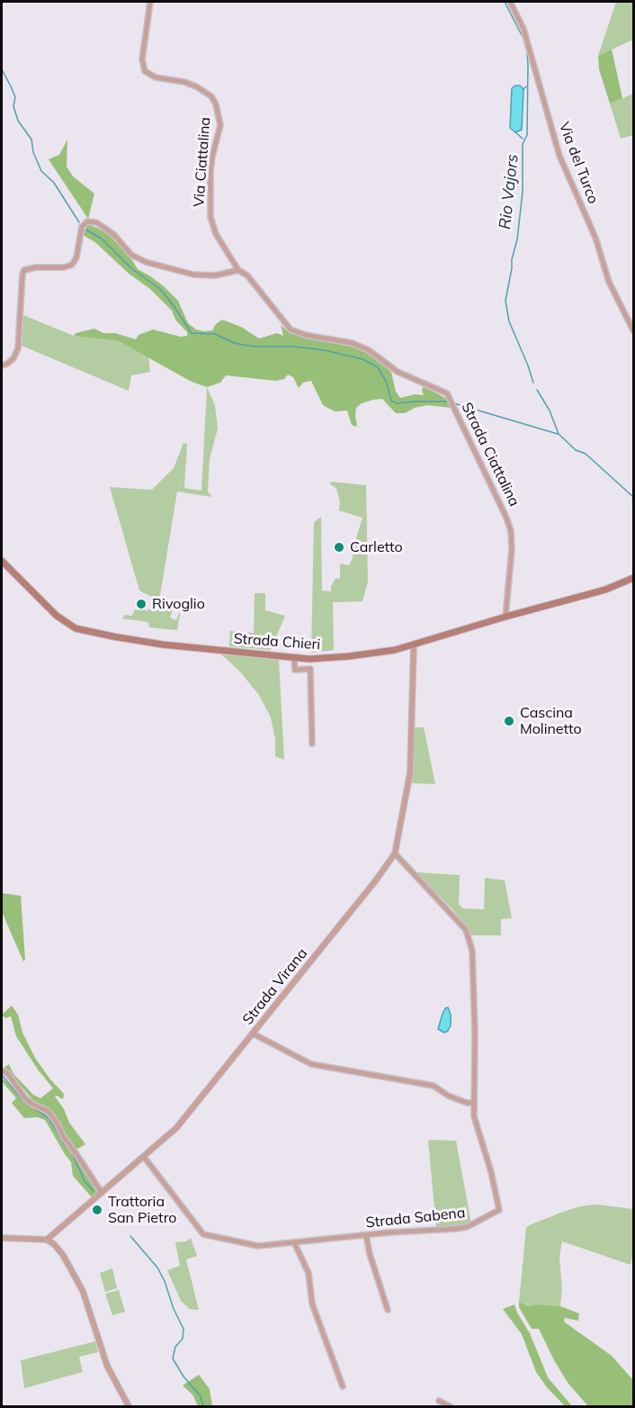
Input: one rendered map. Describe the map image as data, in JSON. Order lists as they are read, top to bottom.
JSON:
{
  "streets": {
    "main road": ["Strada Chieri"],
    "street": [
      "Via Ciattalina",
      "Via del Turco",
      "Strada Ciattalina",
      "Strada Virana",
      "Strada Sabena"
    ]
  },
  "crossings": [
    ["Via Ciattalina", "Strada Ciattalina"],
    ["Strada Ciattalina", "Strada Chieri"],
    ["Strada Chieri", "Strada Virana"],
    ["Strada Virana", "Strada Sabena"]
  ],
  "water": ["Rio Vajors"],
  "places": [
    "Carletto",
    "Rivoglio",
    "Cascina Molinetto",
    "Trattoria San Pietro"
  ]
}
